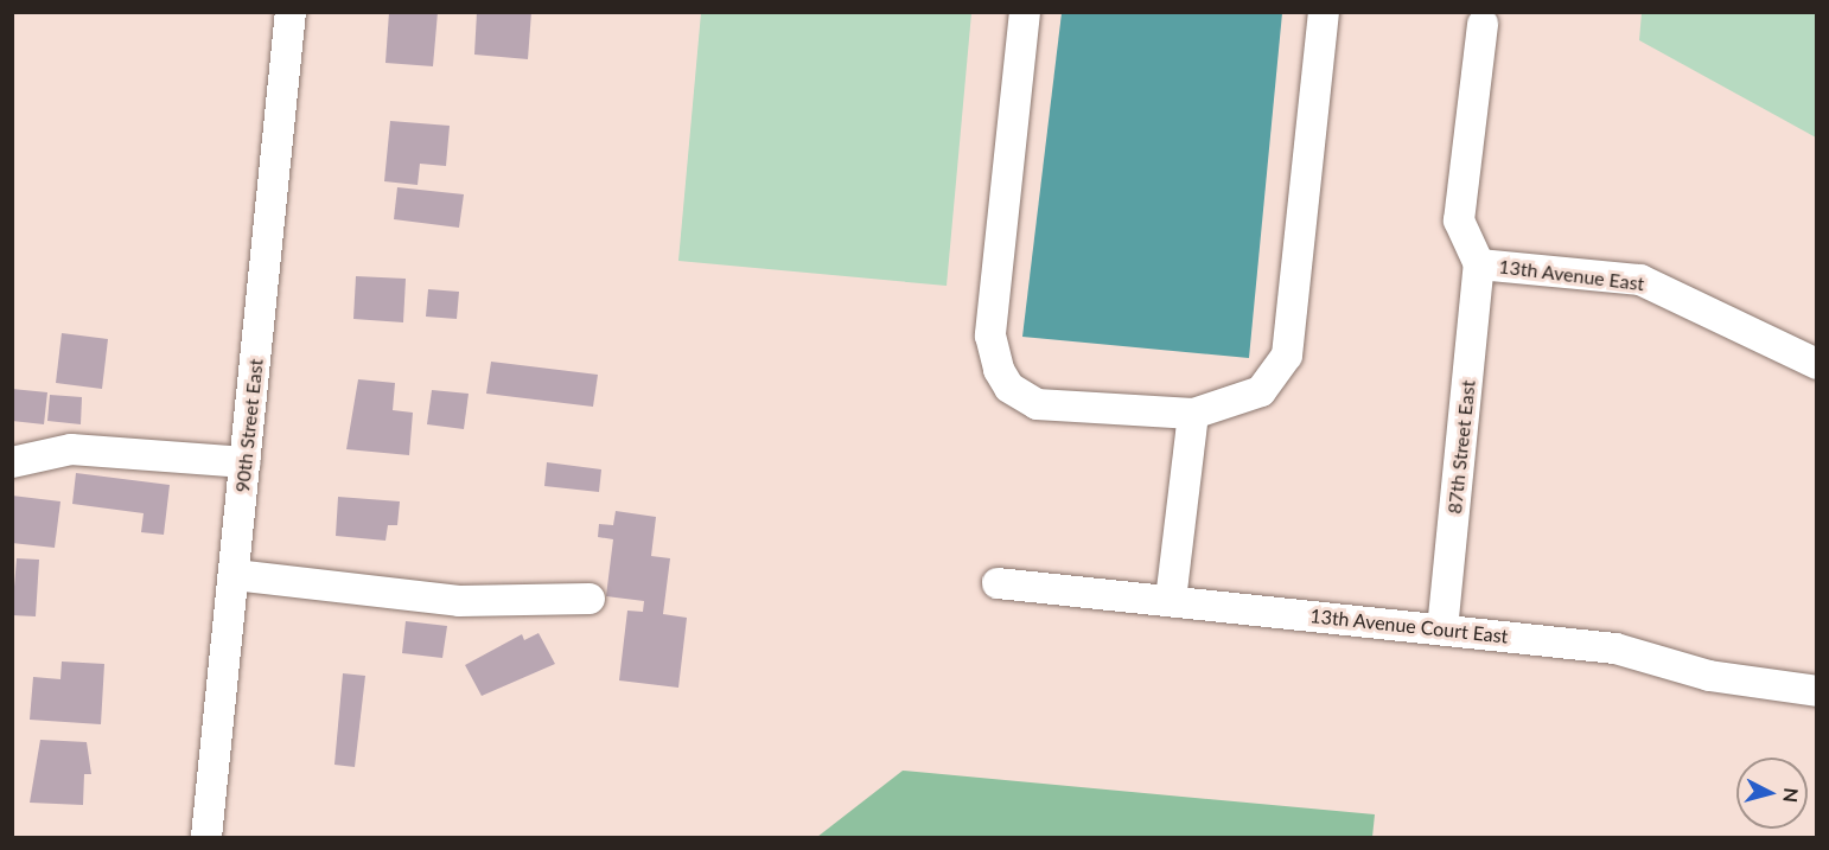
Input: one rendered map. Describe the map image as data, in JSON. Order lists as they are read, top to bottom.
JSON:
{
  "streets": {
    "street": [
      "13th Avenue East",
      "90th Street East",
      "87th Street East",
      "13th Avenue Court East"
    ]
  },
  "crossings": [
    ["13th Avenue East", "87th Street East"],
    ["87th Street East", "13th Avenue Court East"]
  ],
  "north": "right"
}
